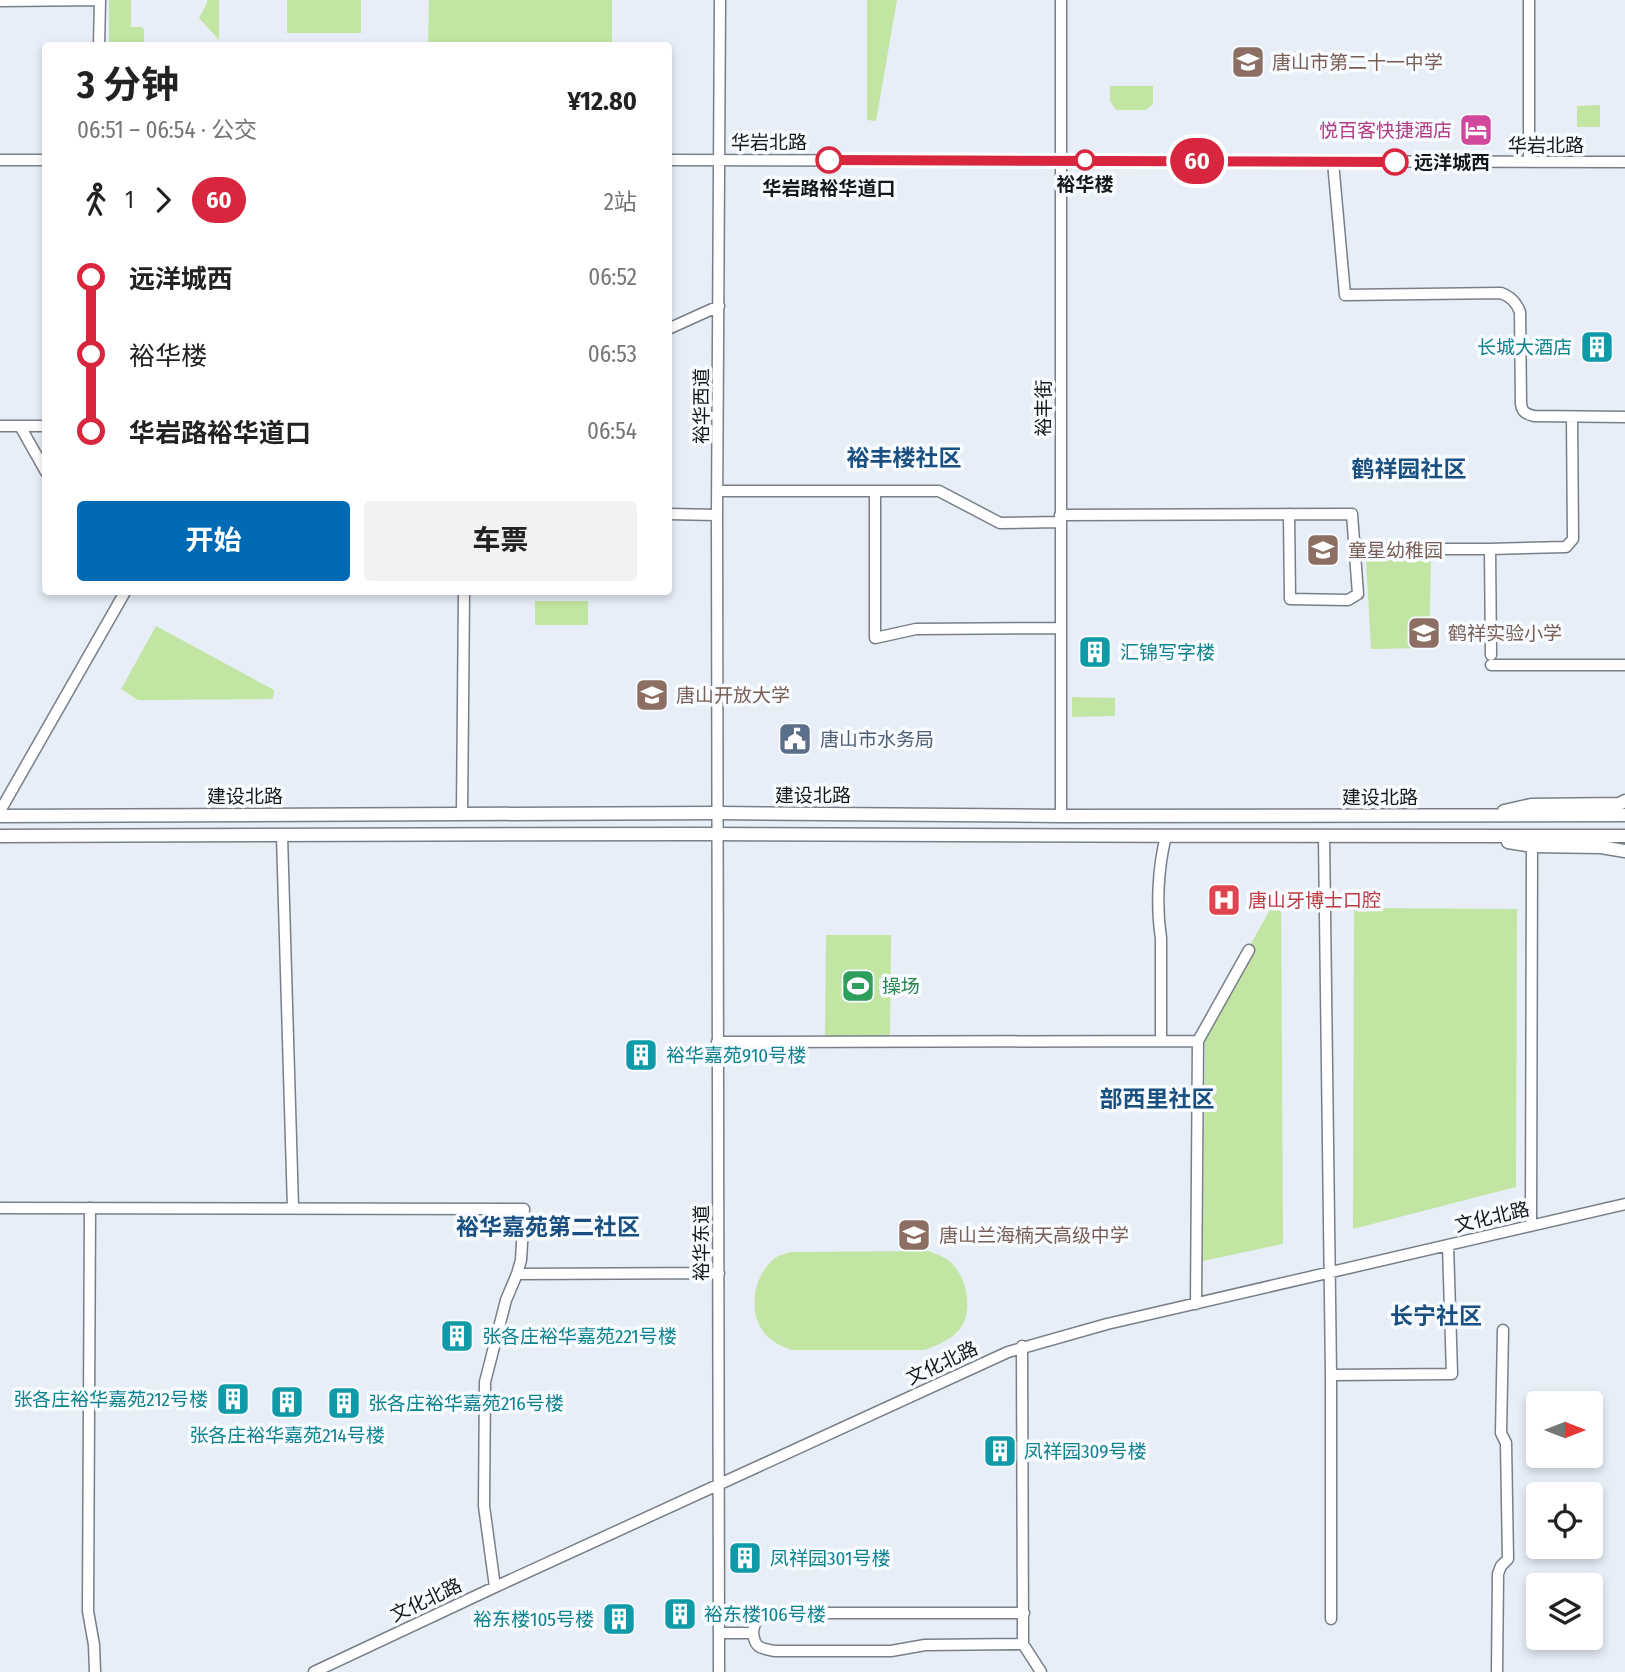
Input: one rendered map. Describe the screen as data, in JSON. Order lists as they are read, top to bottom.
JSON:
{
  "streets": {
    "main road": ["建设北路"],
    "street": [
      "华岩北路",
      "裕华西道",
      "裕丰街",
      "文化北路",
      "裕华东道"
    ]
  },
  "crossings": [
    ["华岩北路", "裕华西道"],
    ["华岩北路", "裕丰街"],
    ["裕华西道", "建设北路"],
    ["裕华西道", "裕华东道"],
    ["裕丰街", "建设北路"],
    ["建设北路", "裕华东道"],
    ["文化北路", "裕华东道"]
  ],
  "districts": [
    "裕丰楼社区",
    "鹤祥园社区",
    "部西里社区",
    "裕华嘉苑第二社区",
    "长宁社区"
  ],
  "places": {
    "school or university": [
      "唐山市第二十一中学",
      "童星幼稚园",
      "鹤祥实验小学",
      "唐山开放大学",
      "唐山兰海楠天高级中学"
    ],
    "hotel": ["悦百客快捷酒店"],
    "other": ["华岩路裕华道口", "裕华楼", "远洋城西"],
    "building": [
      "长城大酒店",
      "汇锦写字楼",
      "裕华嘉苑910号楼",
      "张各庄裕华嘉苑221号楼",
      "张各庄裕华嘉苑212号楼",
      "张各庄裕华嘉苑214号楼",
      "张各庄裕华嘉苑216号楼",
      "凤祥园309号楼",
      "凤祥园301号楼",
      "裕东楼106号楼",
      "裕东楼105号楼"
    ],
    "public building": ["唐山市水务局"],
    "hospital": ["唐山牙博士口腔"],
    "sports": ["操场"]
  },
  "lines": ["bus line 60"],
  "north": "right",
  "page": {
    "on_map": "60",
    "heading": ["3 分钟", "06:51 – 06:54 · 公交", "¥12.80"],
    "legs": ["1", "60", "2站"],
    "list": [
      {
        "name": "远洋城西",
        "value": "06:52"
      },
      {
        "name": "裕华楼",
        "value": "06:53"
      },
      {
        "name": "华岩路裕华道口",
        "value": "06:54"
      }
    ],
    "buttons": ["开始", "车票"]
  }
}
